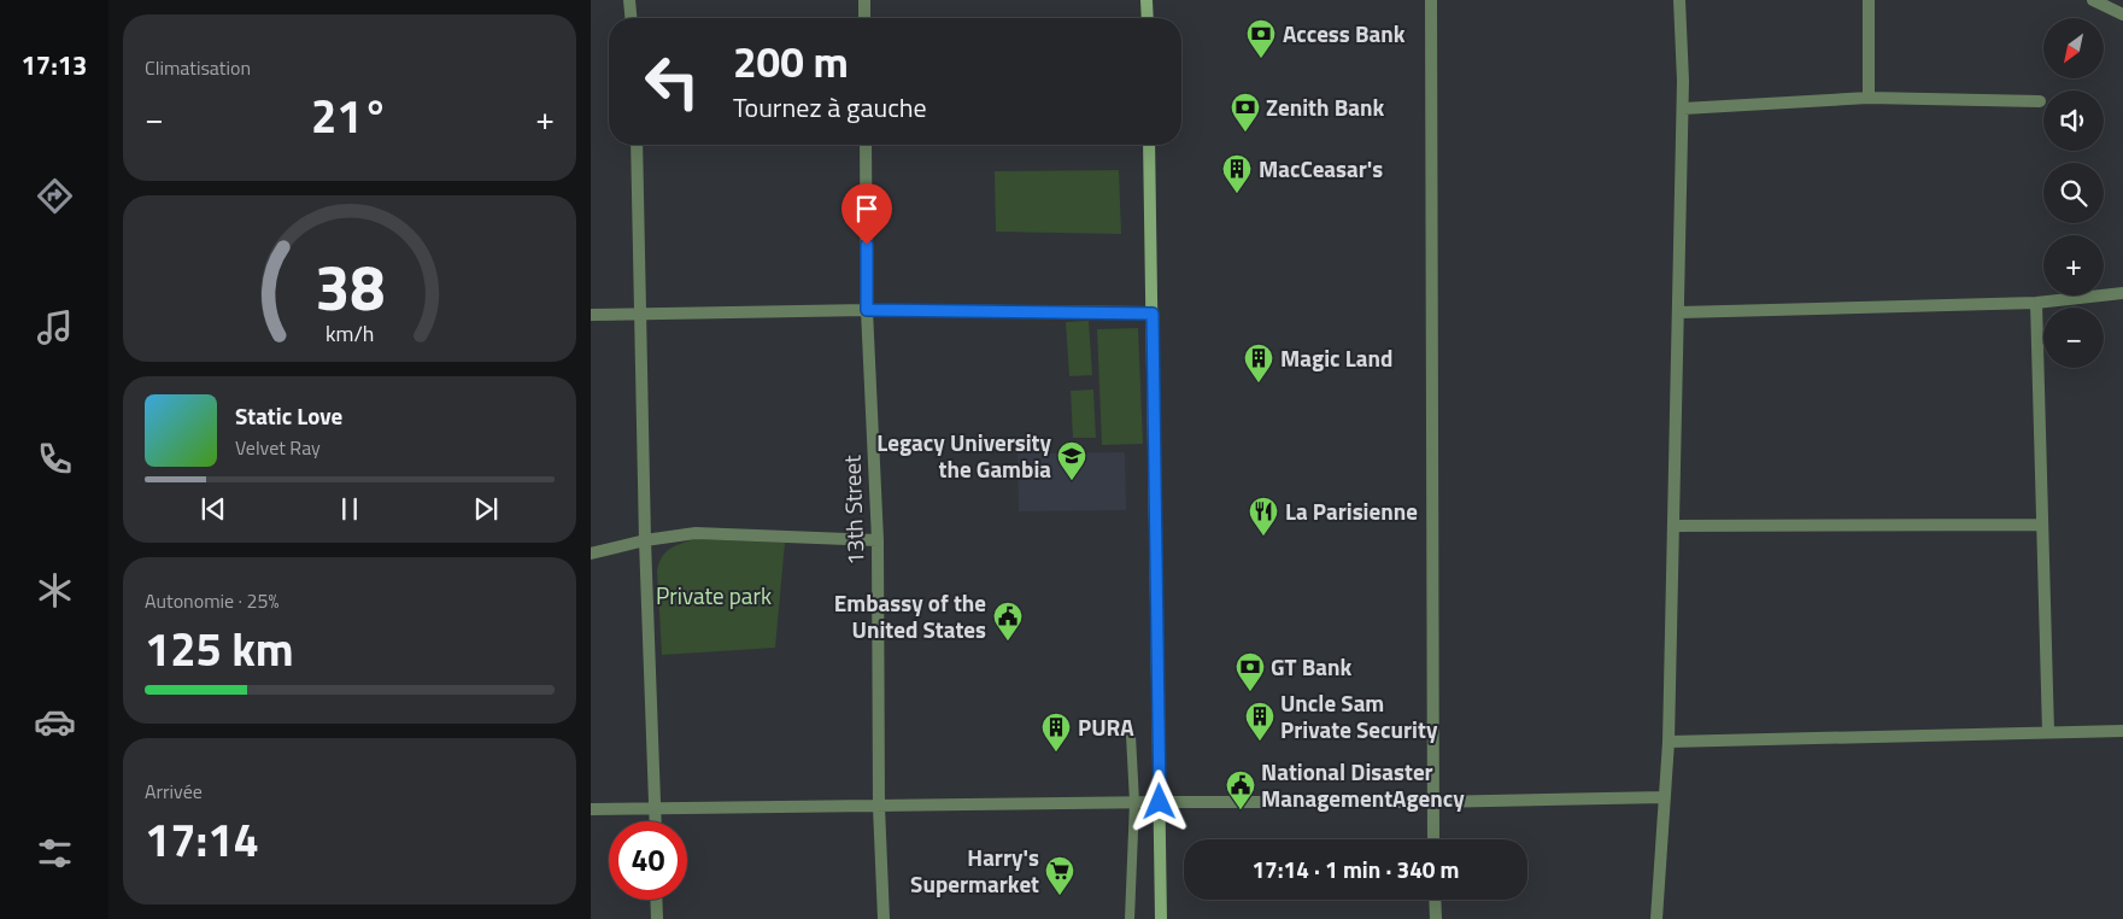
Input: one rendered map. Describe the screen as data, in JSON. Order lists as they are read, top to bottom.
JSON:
{
  "streets": {
    "street": ["13th Street"]
  },
  "parks": ["Private park"],
  "places": {
    "bank": ["Access Bank", "Zenith Bank", "GT Bank"],
    "building": [
      "MacCeasar's",
      "Magic Land",
      "Uncle Sam Private Security",
      "PURA"
    ],
    "school or university": ["Legacy University the Gambia"],
    "restaurant": ["La Parisienne"],
    "public building": ["Embassy of the United States", "National Disaster ManagementAgency"],
    "supermarket": ["Harry's Supermarket"]
  },
  "north": "bottom left",
  "page": {
    "tabs": "17:13",
    "tile": [
      "Climatisation",
      ["Autonomie · 25%", "125 km"],
      ["Arrivée", "17:14"]
    ],
    "map_buttons": ["+", "−"],
    "turn": ["200 m", "Tournez à gauche"],
    "heat": ["−", "21°", "+"],
    "song": ["Static Love", "Velvet Ray"],
    "limit": "40",
    "trip": "17:14 · 1 min · 340 m",
    "gauge": ["38", "km/h"]
  }
}
